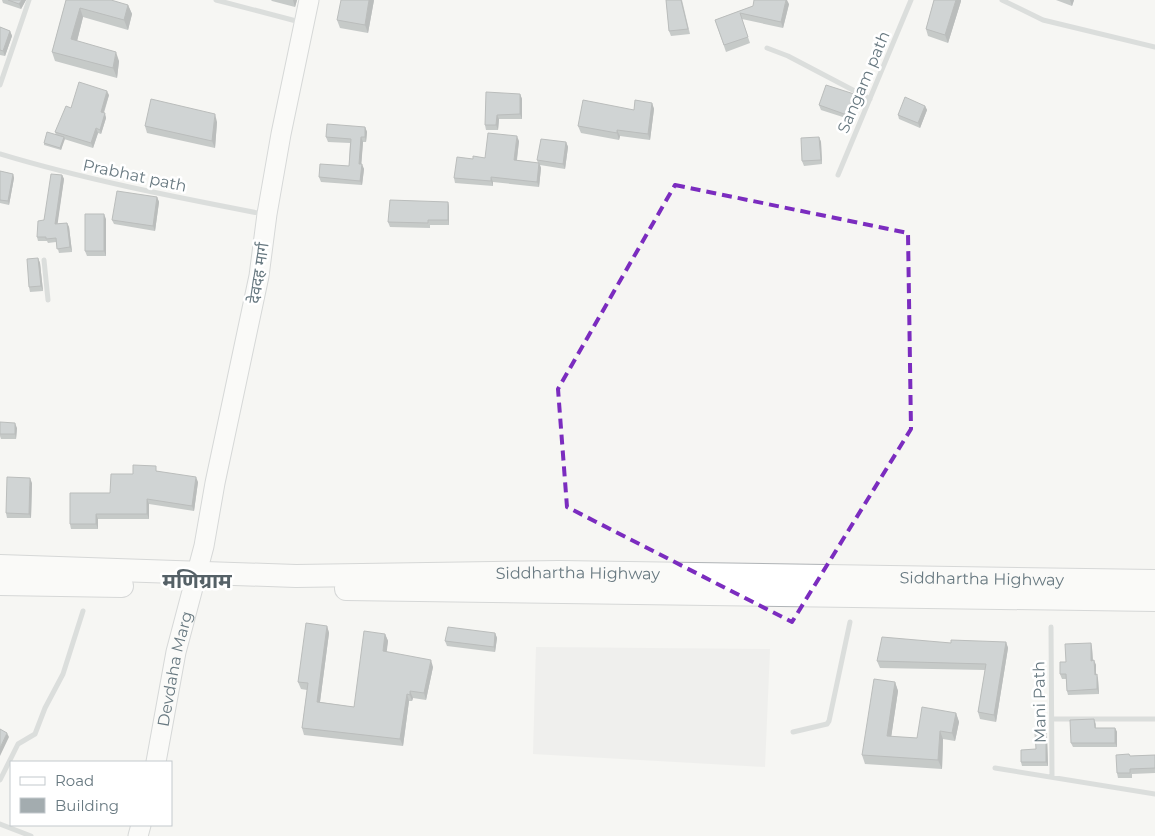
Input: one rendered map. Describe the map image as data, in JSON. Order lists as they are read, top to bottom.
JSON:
{
  "streets": {
    "highway": ["Siddhartha Highway"],
    "main road": ["देवदह मार्ग", "Devdaha Marg"],
    "street": ["Sangam path", "Prabhat path", "Mani Path"]
  },
  "crossings": [
    ["Prabhat path", "देवदह मार्ग"],
    ["देवदह मार्ग", "Devdaha Marg"],
    ["Siddhartha Highway", "Devdaha Marg"]
  ],
  "districts": ["मणिग्राम"],
  "legend": ["Road", "Building"]
}
